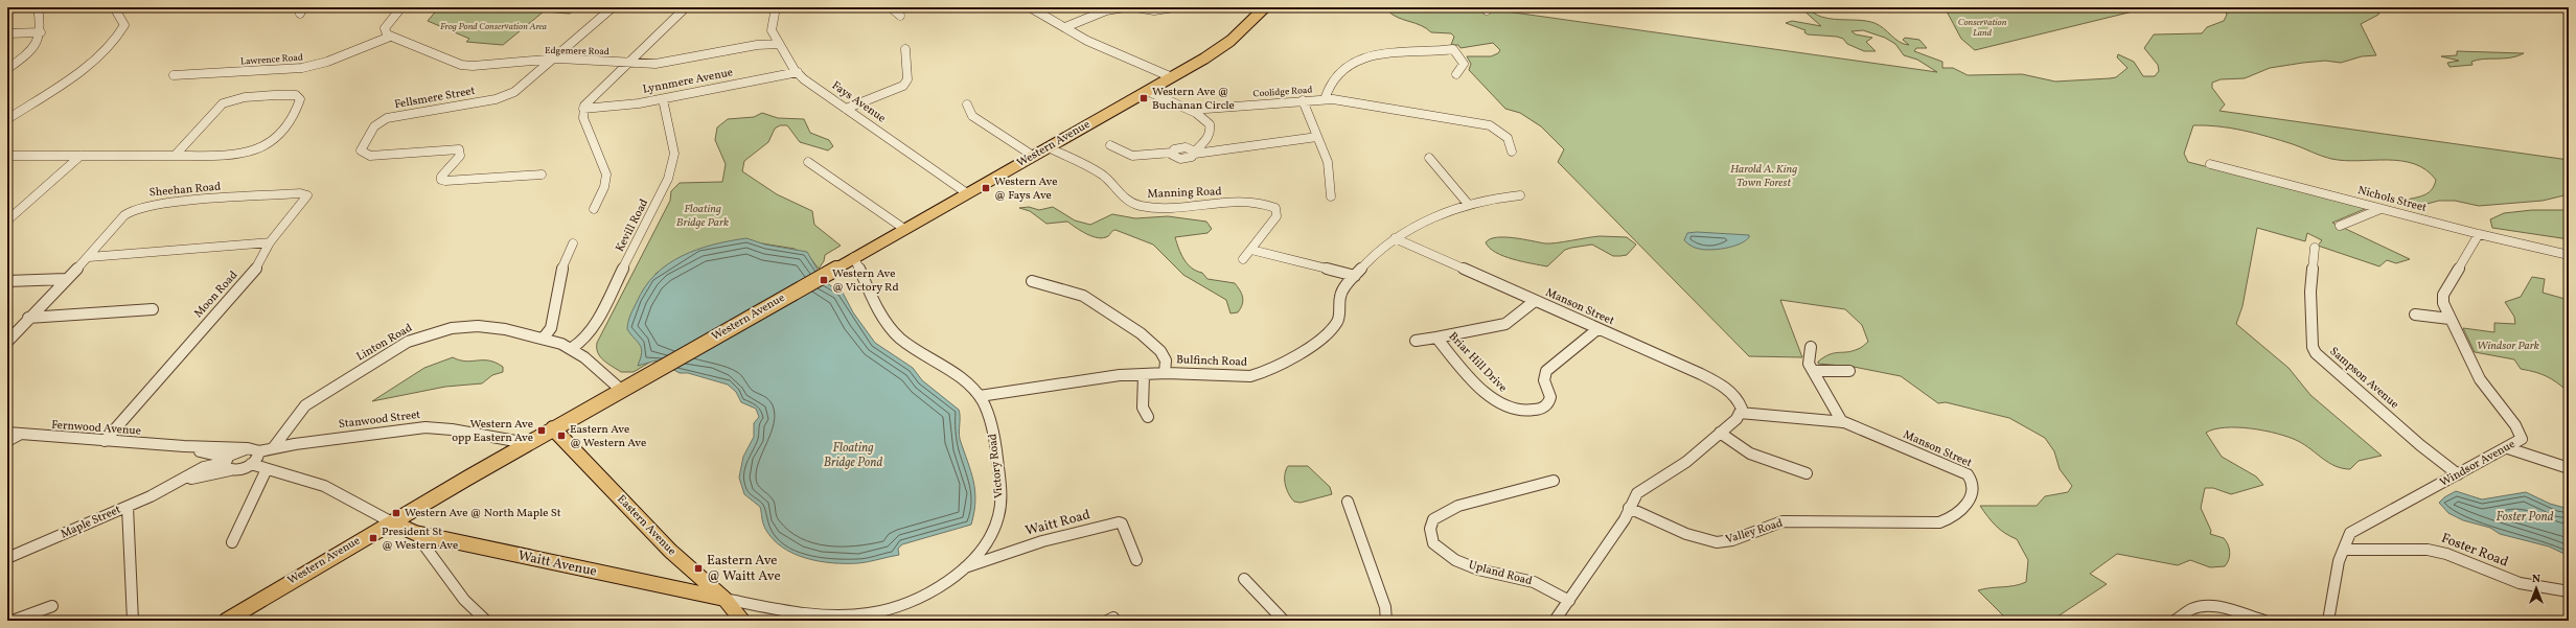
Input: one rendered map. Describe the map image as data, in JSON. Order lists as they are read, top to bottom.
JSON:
{
  "streets": {
    "main road": ["Western Avenue", "Eastern Avenue", "Waitt Avenue"],
    "street": [
      "Edgemere Road",
      "Lawrence Road",
      "Lynnmere Avenue",
      "Coolidge Road",
      "Fellsmere Street",
      "Fays Avenue",
      "Sheehan Road",
      "Manning Road",
      "Nichols Street",
      "Kevill Road",
      "Moon Road",
      "Manson Street",
      "Linton Road",
      "Bulfinch Road",
      "Briar Hill Drive",
      "Sampson Avenue",
      "Stanwood Street",
      "Fernwood Avenue",
      "Windsor Avenue",
      "Victory Road",
      "Maple Street",
      "Waitt Road",
      "Valley Road",
      "Foster Road",
      "Upland Road"
    ]
  },
  "crossings": [
    ["Edgemere Road", "Lawrence Road"],
    ["Edgemere Road", "Fellsmere Street"],
    ["Edgemere Road", "Fays Avenue"],
    ["Lynnmere Avenue", "Fays Avenue"],
    ["Lynnmere Avenue", "Kevill Road"],
    ["Fays Avenue", "Western Avenue"],
    ["Western Avenue", "Manning Road"],
    ["Western Avenue", "Linton Road"],
    ["Western Avenue", "Stanwood Street"],
    ["Western Avenue", "Victory Road"],
    ["Western Avenue", "Eastern Avenue"],
    ["Western Avenue", "Waitt Avenue"],
    ["Sheehan Road", "Moon Road"],
    ["Nichols Street", "Windsor Avenue"],
    ["Kevill Road", "Linton Road"],
    ["Moon Road", "Fernwood Avenue"],
    ["Manson Street", "Bulfinch Road"],
    ["Manson Street", "Briar Hill Drive"],
    ["Manson Street", "Valley Road"],
    ["Linton Road", "Stanwood Street"],
    ["Bulfinch Road", "Victory Road"],
    ["Sampson Avenue", "Windsor Avenue"],
    ["Fernwood Avenue", "Maple Street"],
    ["Windsor Avenue", "Foster Road"],
    ["Victory Road", "Waitt Road"],
    ["Victory Road", "Eastern Avenue"],
    ["Victory Road", "Waitt Avenue"],
    ["Eastern Avenue", "Waitt Avenue"]
  ],
  "water": ["Floating Bridge Pond", "Foster Pond"],
  "parks": [
    "Conservation Land",
    "Frog Pond Conservation Area",
    "Harold A. King Town Forest",
    "Floating Bridge Park",
    "Windsor Park"
  ],
  "places": {
    "transit": [
      "Western Ave @ Buchanan Circle",
      "Western Ave @ Fays Ave",
      "Western Ave @ Victory Rd",
      "Western Ave opp Eastern Ave",
      "Eastern Ave @ Western Ave",
      "Western Ave @ North Maple St",
      "President St @ Western Ave",
      "Eastern Ave @ Waitt Ave"
    ]
  },
  "north": "top"
}
